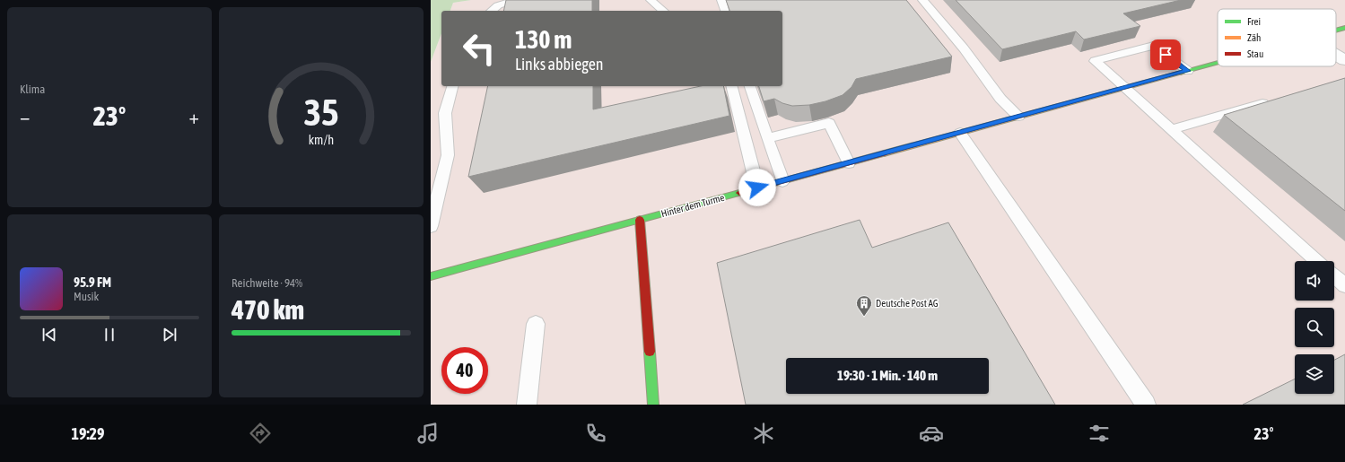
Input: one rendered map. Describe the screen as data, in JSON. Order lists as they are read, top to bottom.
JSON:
{
  "streets": {
    "street": ["Hinter dem Turme"]
  },
  "places": {
    "building": ["Deutsche Post AG"]
  },
  "legend": ["Frei", "Zäh", "Stau"],
  "page": {
    "tile": [
      "Klima",
      ["Reichweite · 94%", "470 km"]
    ],
    "turn": ["130 m", "Links abbiegen"],
    "heat": ["−", "23°", "+"],
    "song": ["95.9 FM", "Musik"],
    "limit": "40",
    "trip": "19:30 · 1 Min. · 140 m",
    "tabs": ["19:29", "23°"],
    "gauge": ["35", "km/h"]
  }
}
